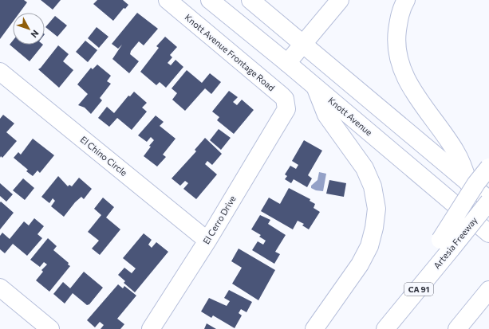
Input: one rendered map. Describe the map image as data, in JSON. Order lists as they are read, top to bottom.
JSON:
{
  "streets": {
    "main road": [
      "Knott Avenue Frontage Road",
      "Knott Avenue",
      "El Chino Circle",
      "El Cerro Drive",
      "Artesia Freeway",
      "CA 91"
    ]
  },
  "crossings": [
    ["Knott Avenue Frontage Road", "El Cerro Drive"],
    ["El Chino Circle", "El Cerro Drive"]
  ],
  "north": "bottom right"
}
